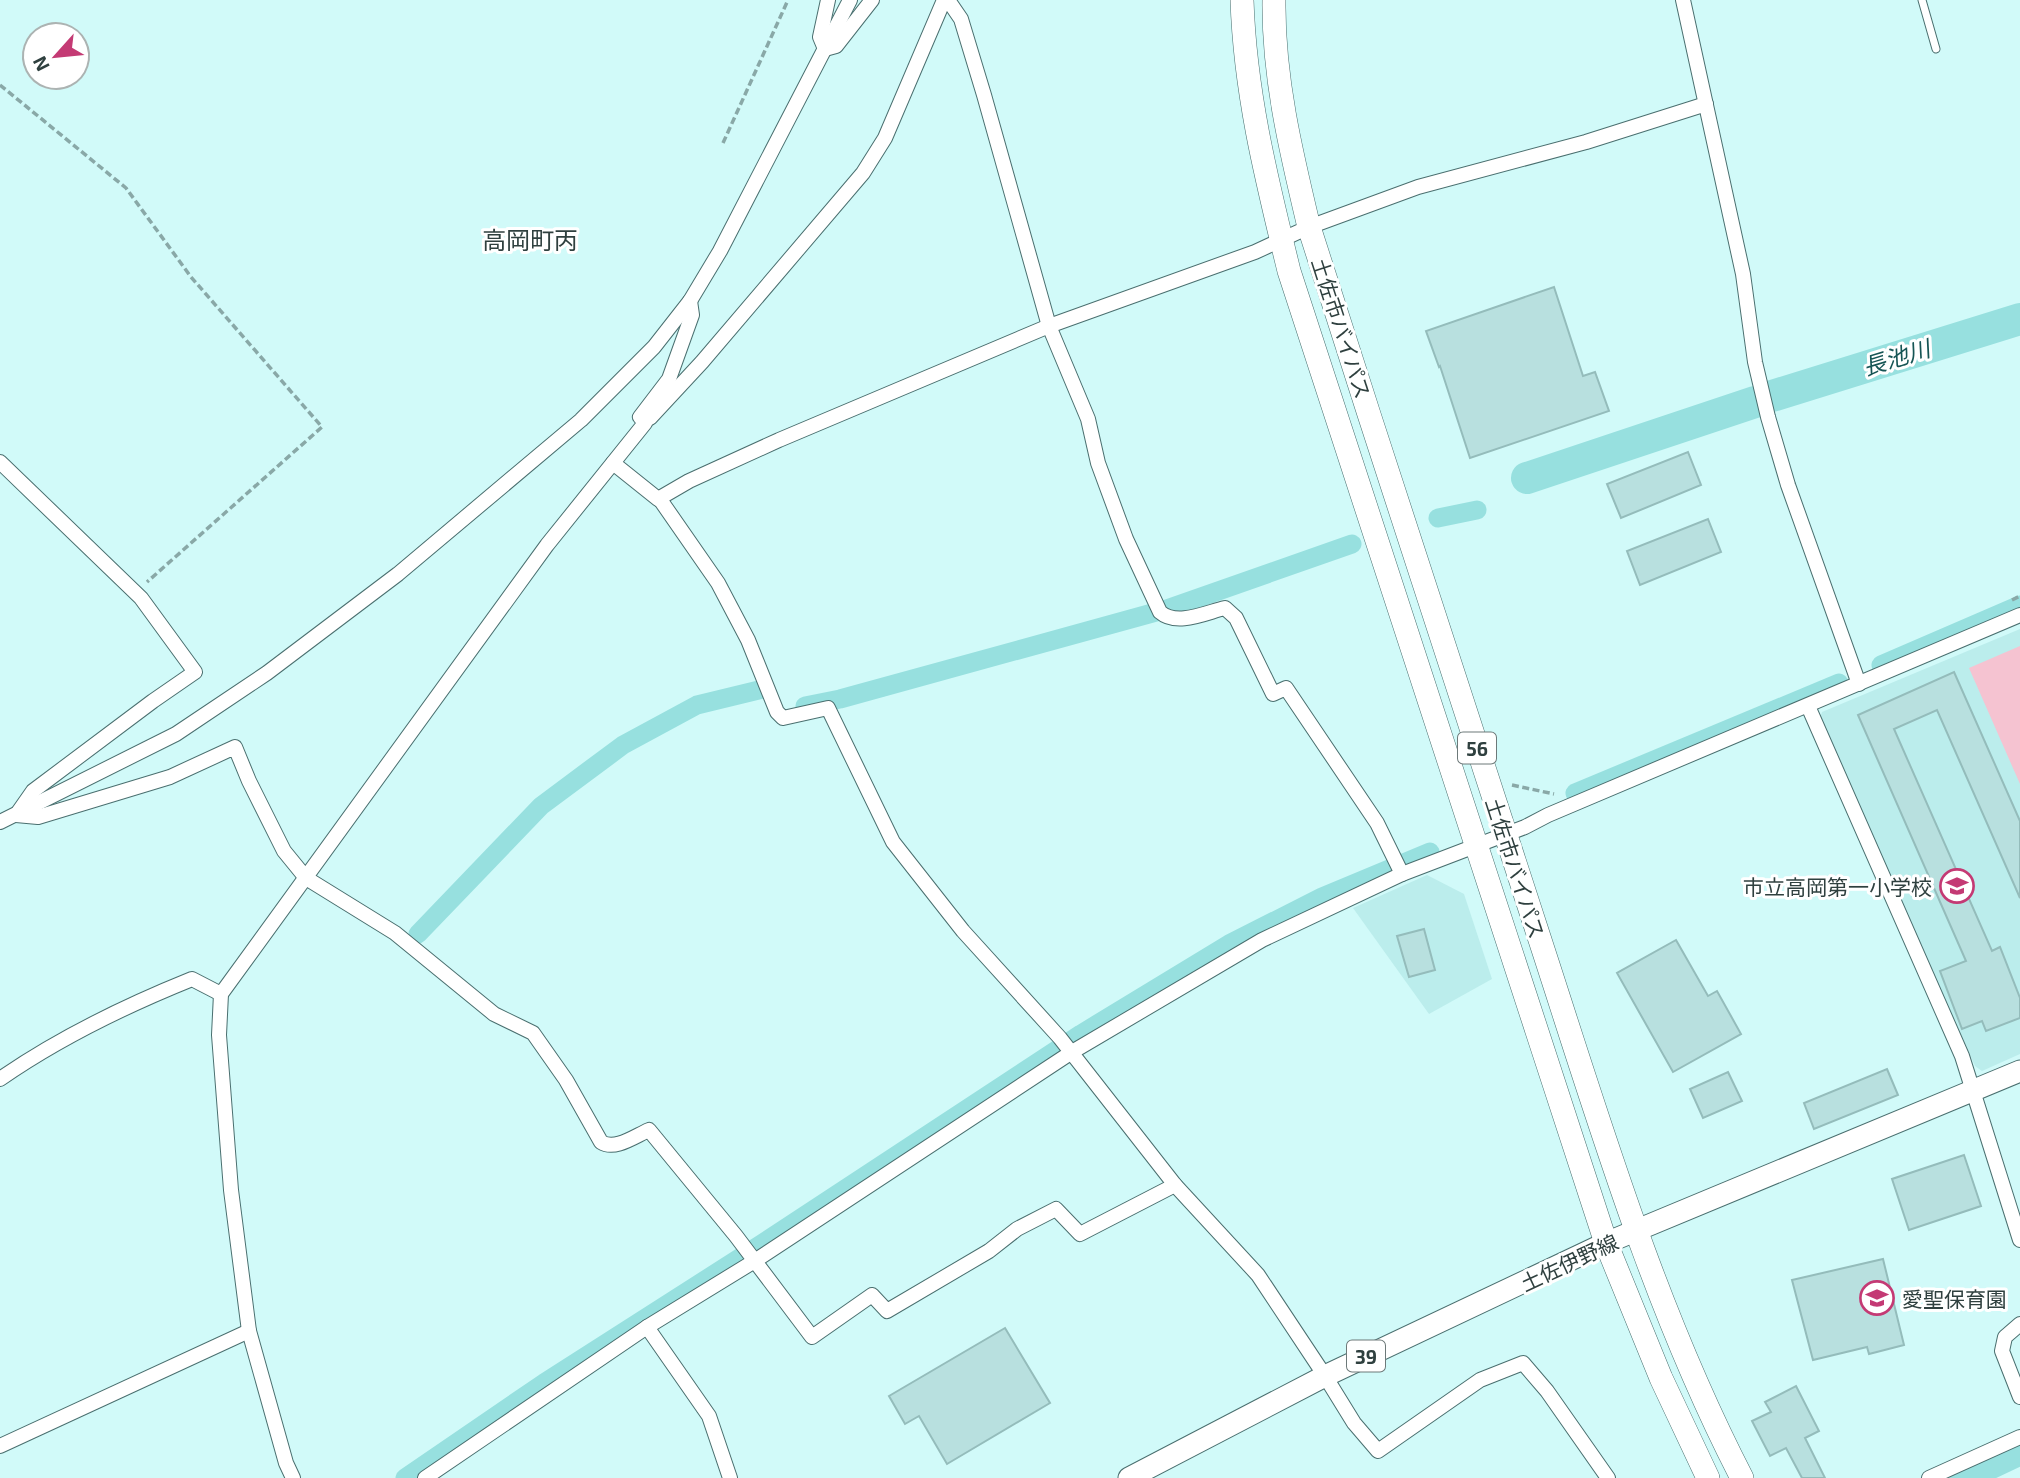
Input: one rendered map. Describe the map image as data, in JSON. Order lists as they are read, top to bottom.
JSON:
{
  "streets": {
    "highway": ["土佐市バイパス", "56"],
    "main road": ["土佐伊野線", "39"]
  },
  "crossings": [
    ["土佐市バイパス", "土佐伊野線"]
  ],
  "districts": ["高岡町丙"],
  "water": ["長池川"],
  "places": {
    "school or university": ["市立高岡第一小学校", "愛聖保育園"]
  },
  "north": "bottom left"
}
